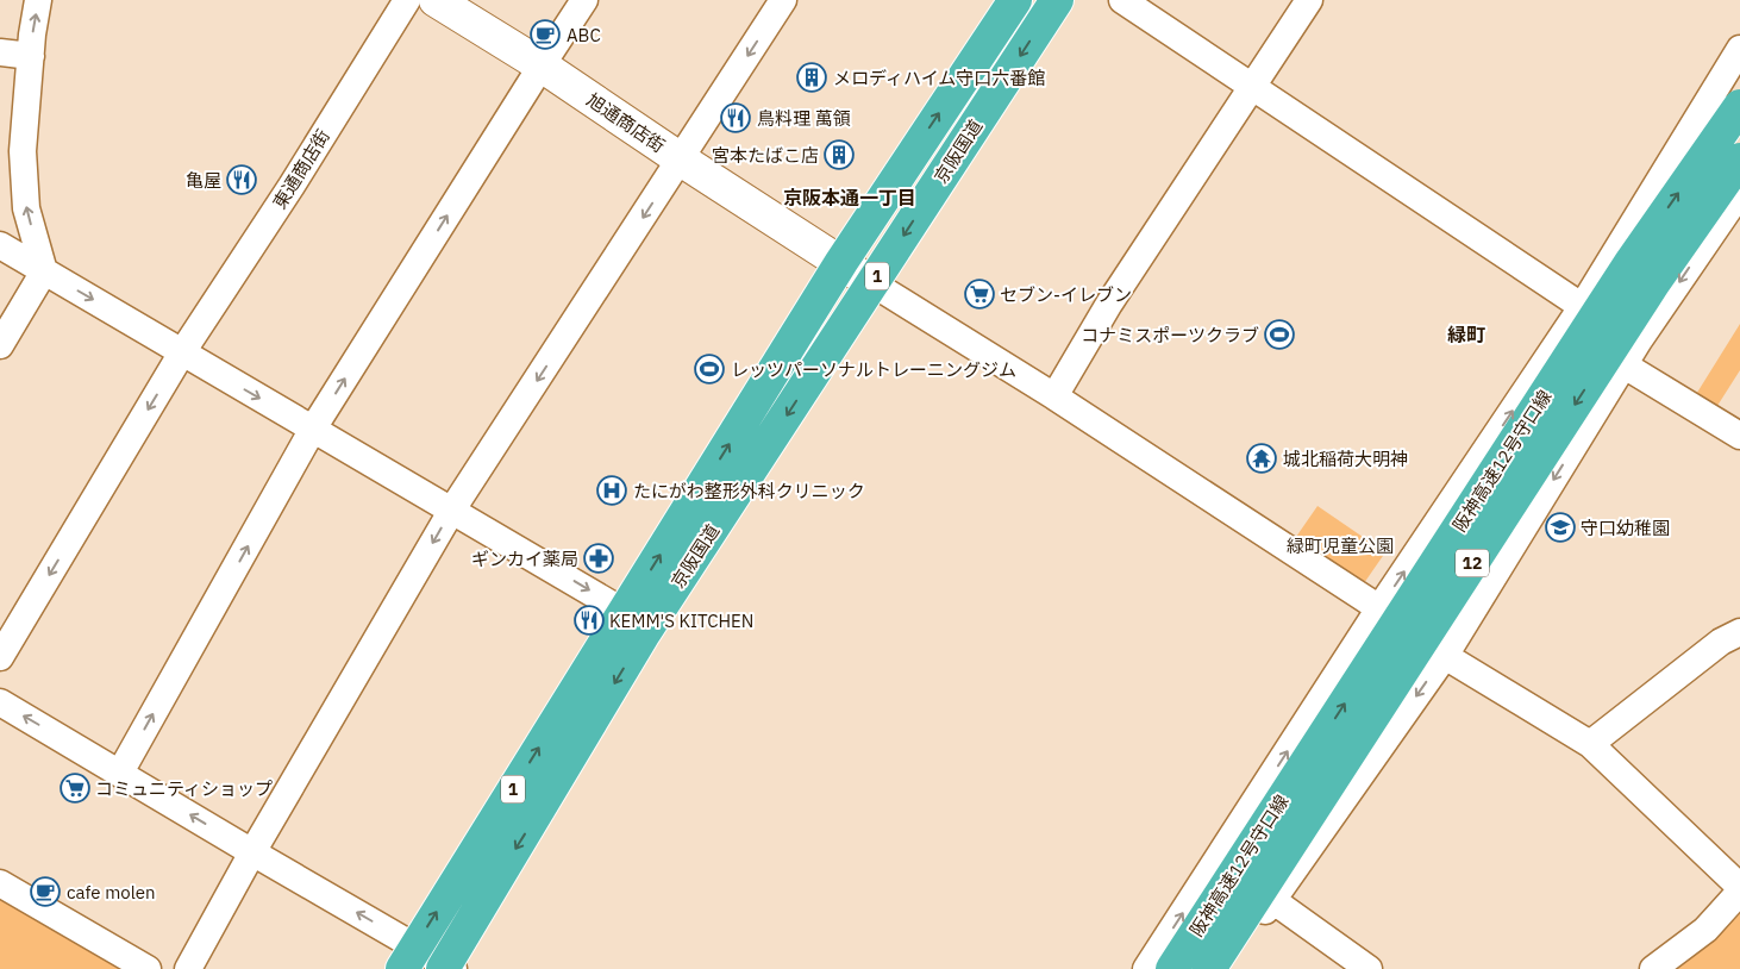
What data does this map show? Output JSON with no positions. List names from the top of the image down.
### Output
{
  "streets": {
    "highway": [
      "京阪国道",
      "1",
      "阪神高速12号守口線",
      "12"
    ],
    "main road": ["旭通商店街"],
    "street": ["東通商店街"]
  },
  "crossings": [
    ["旭通商店街", "京阪国道"]
  ],
  "districts": ["京阪本通一丁目", "緑町"],
  "parks": ["緑町児童公園"],
  "places": {
    "cafe": ["ABC", "cafe molen"],
    "building": ["メロディハイム守口六番館", "宮本たばこ店"],
    "restaurant": ["鳥料理 萬領", "亀屋", "KEMM'S KITCHEN"],
    "supermarket": ["セブン-イレブン", "コミュニティショップ"],
    "sports": ["コナミスポーツクラブ", "レッツパーソナルトレーニングジム"],
    "temple": ["城北稲荷大明神"],
    "hospital": ["たにがわ整形外科クリニック"],
    "school or university": ["守口幼稚園"],
    "pharmacy": ["ギンカイ薬局"]
  }
}
